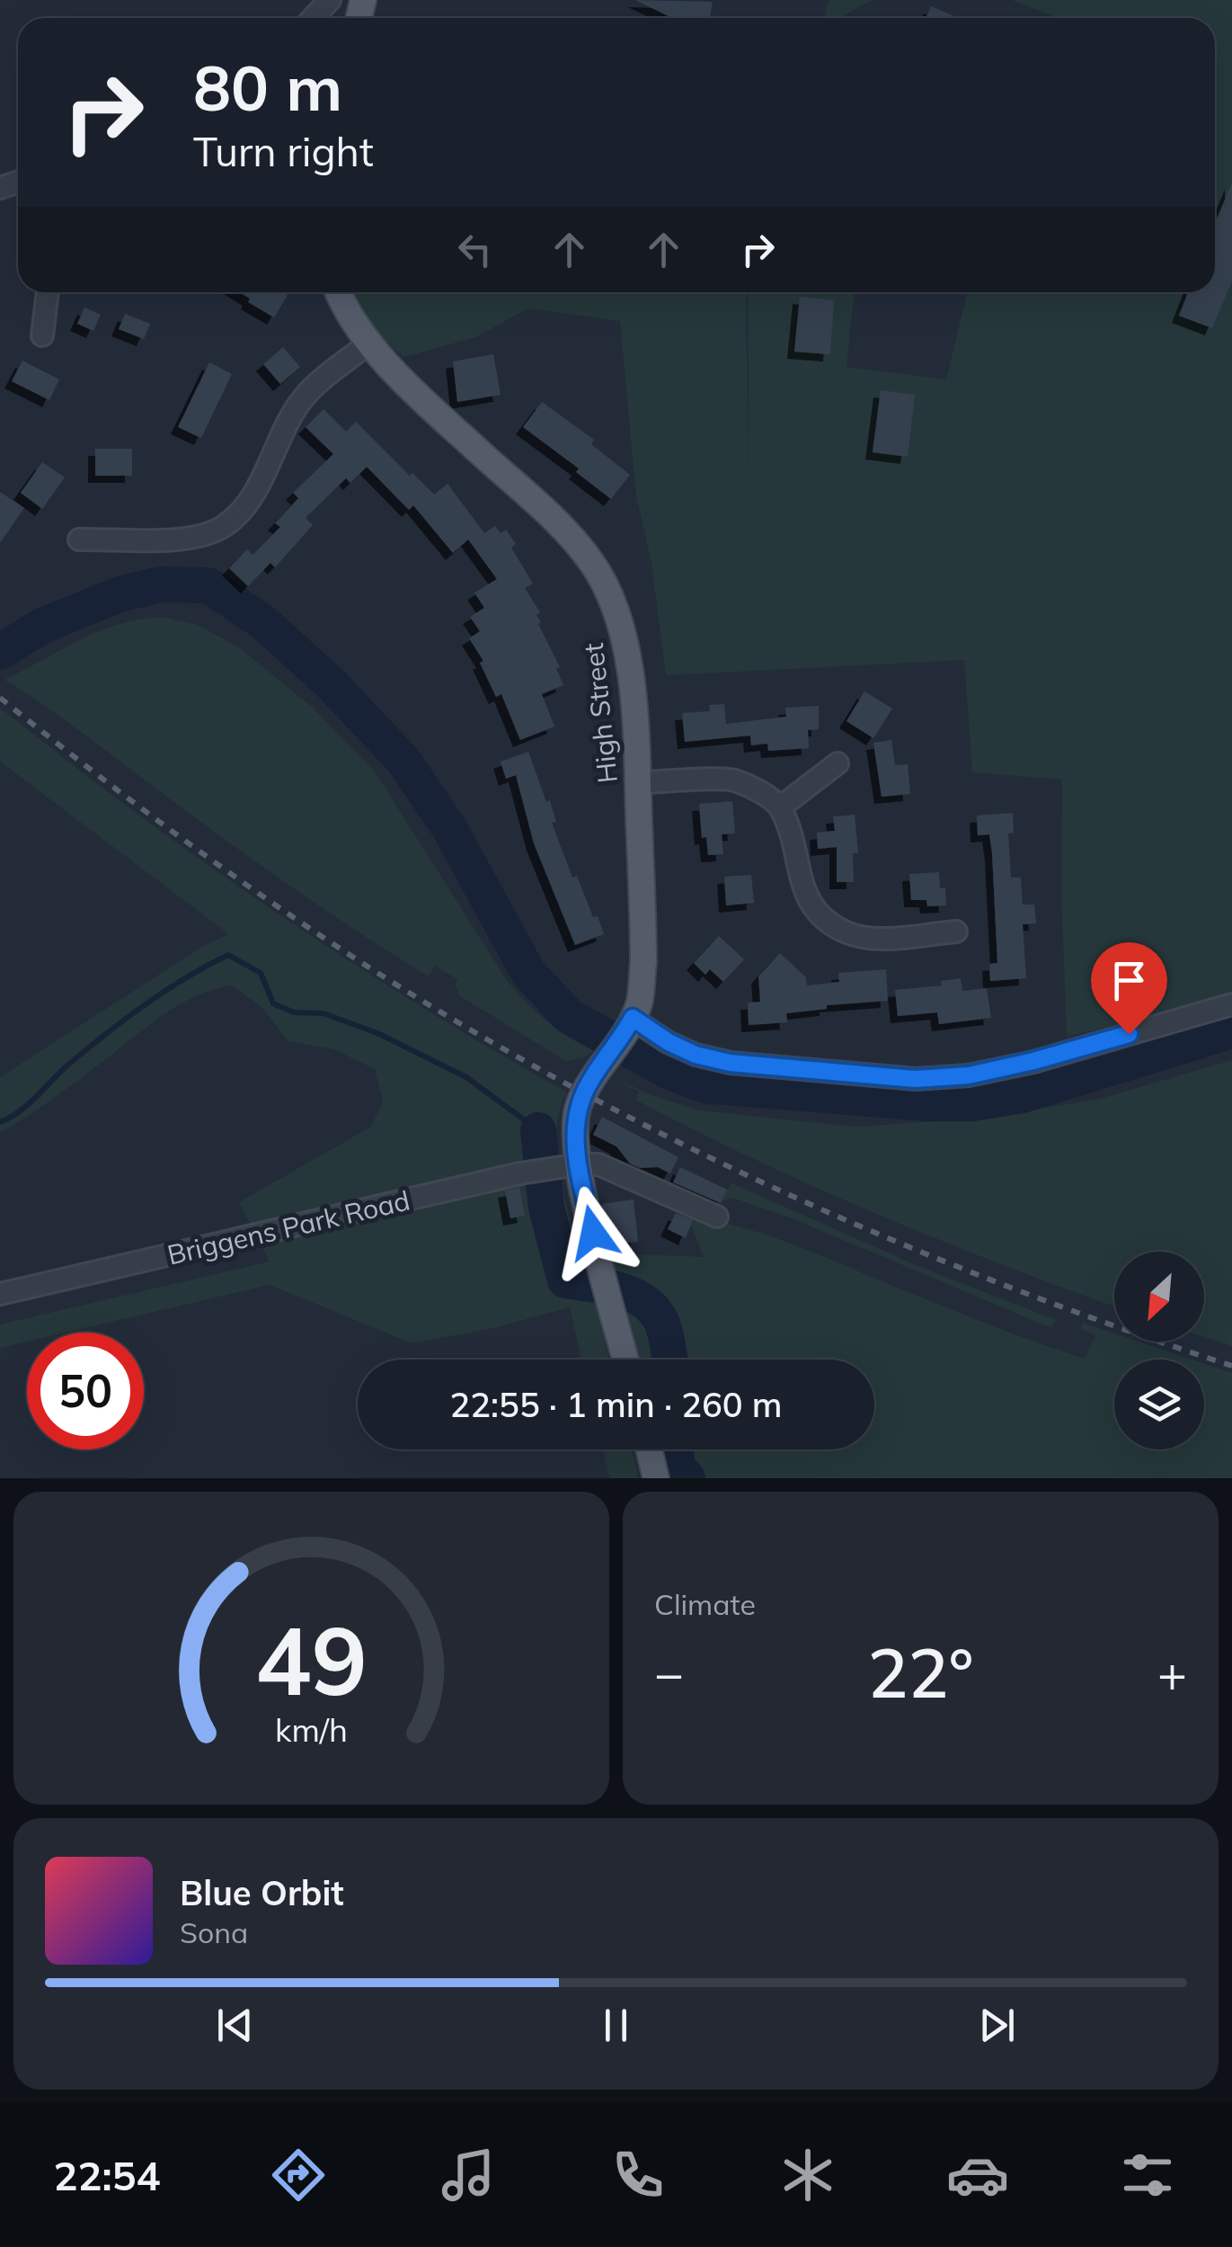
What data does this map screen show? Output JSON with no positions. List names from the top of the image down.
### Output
{
  "streets": {
    "main road": ["High Street"],
    "street": ["Briggens Park Road"]
  },
  "north": "bottom left",
  "page": {
    "turn": ["80 m", "Turn right"],
    "limit": "50",
    "trip": "22:55 · 1 min · 260 m",
    "tile": "Climate",
    "heat": ["−", "22°", "+"],
    "song": ["Blue Orbit", "Sona"],
    "tabs": "22:54",
    "gauge": ["49", "km/h"]
  }
}
